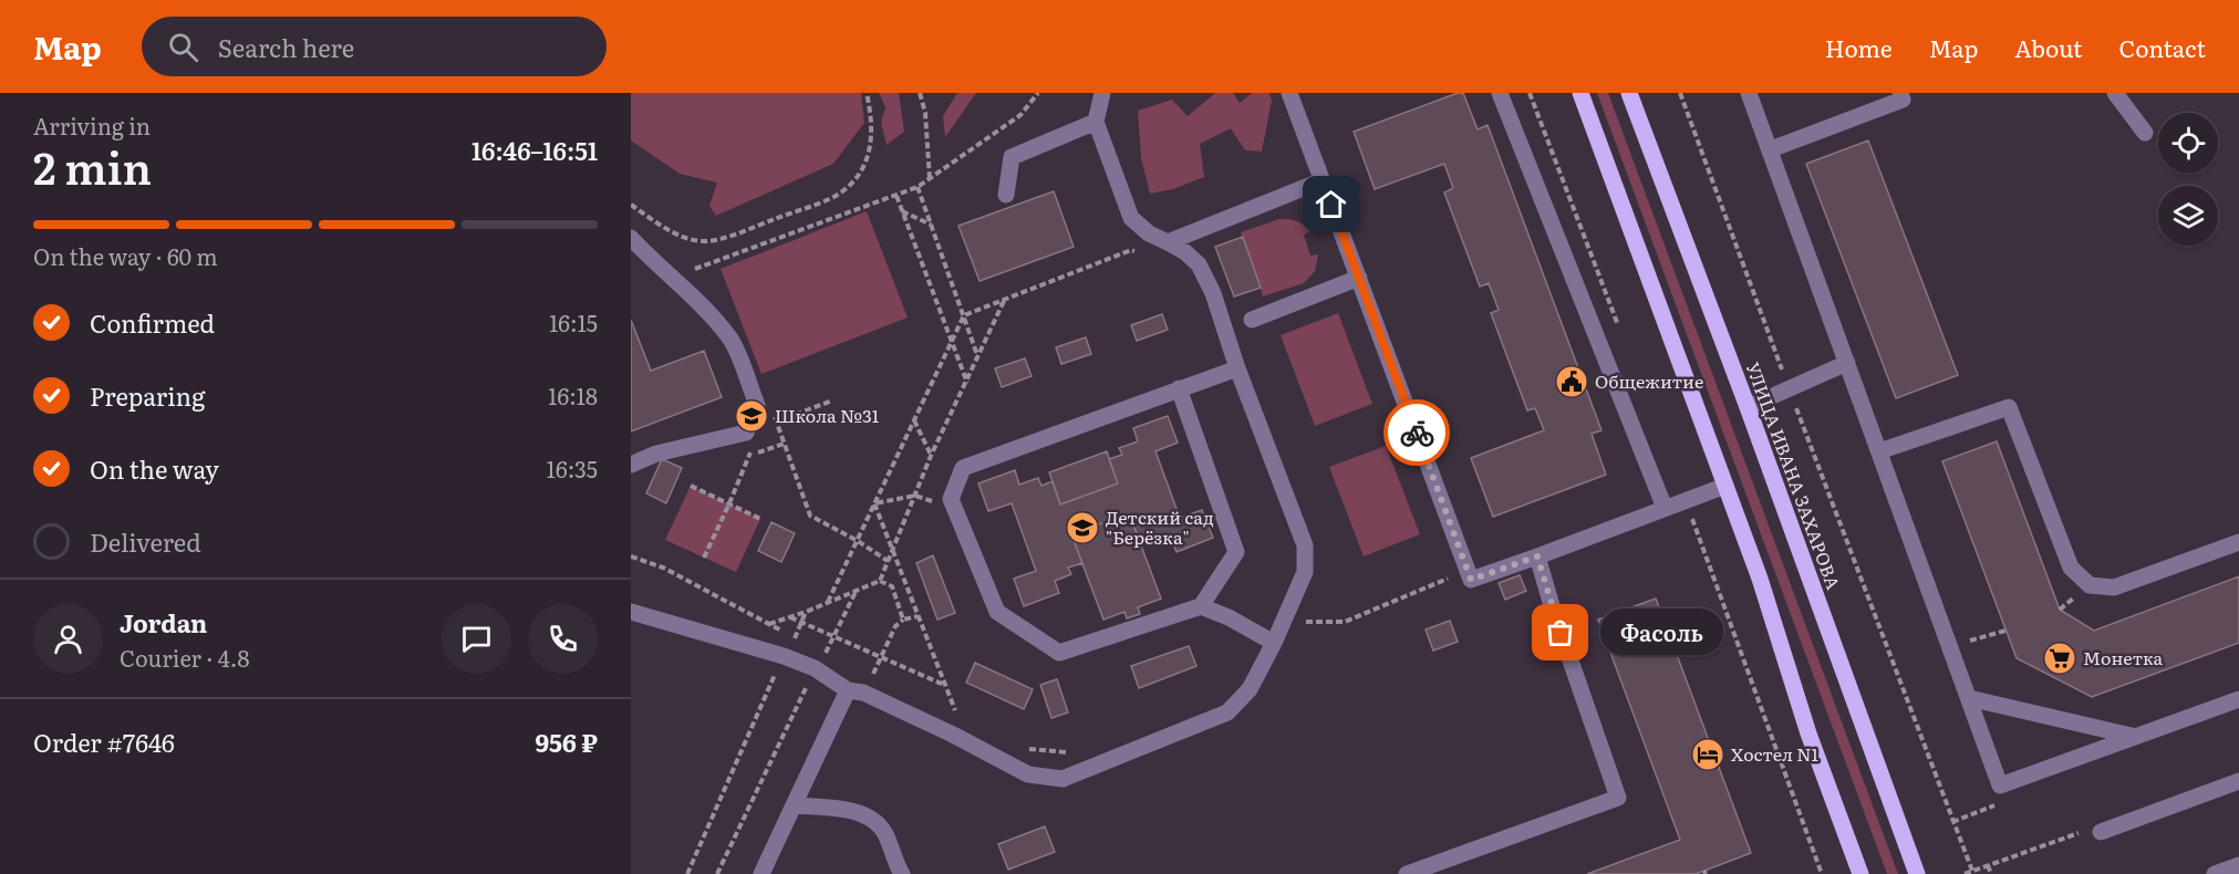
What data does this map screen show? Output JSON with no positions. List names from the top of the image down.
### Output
{
  "streets": {
    "main road": ["УЛИЦА ИВАНА ЗАХАРОВА"]
  },
  "places": {
    "public building": ["Общежитие"],
    "school or university": ["Школа №31", "Детский сад \"Берёзка\""],
    "other": ["Фасоль"],
    "supermarket": ["Монетка"],
    "hotel": ["Хостел N1"]
  },
  "page": {
    "header": "Map",
    "search": "Search here",
    "nav": [
      "Home",
      "Map",
      "About",
      "Contact"
    ],
    "heading": ["2 min", "Arriving in", "16:46–16:51"],
    "panel": [
      "Jordan",
      "Courier · 4.8",
      "Order #7646",
      "956 ₽"
    ],
    "bar": "On the way · 60 m",
    "list": [
      ["Confirmed", "16:15"],
      ["Preparing", "16:18"],
      ["On the way", "16:35"],
      "Delivered"
    ],
    "bubble": "Фасоль"
  }
}
